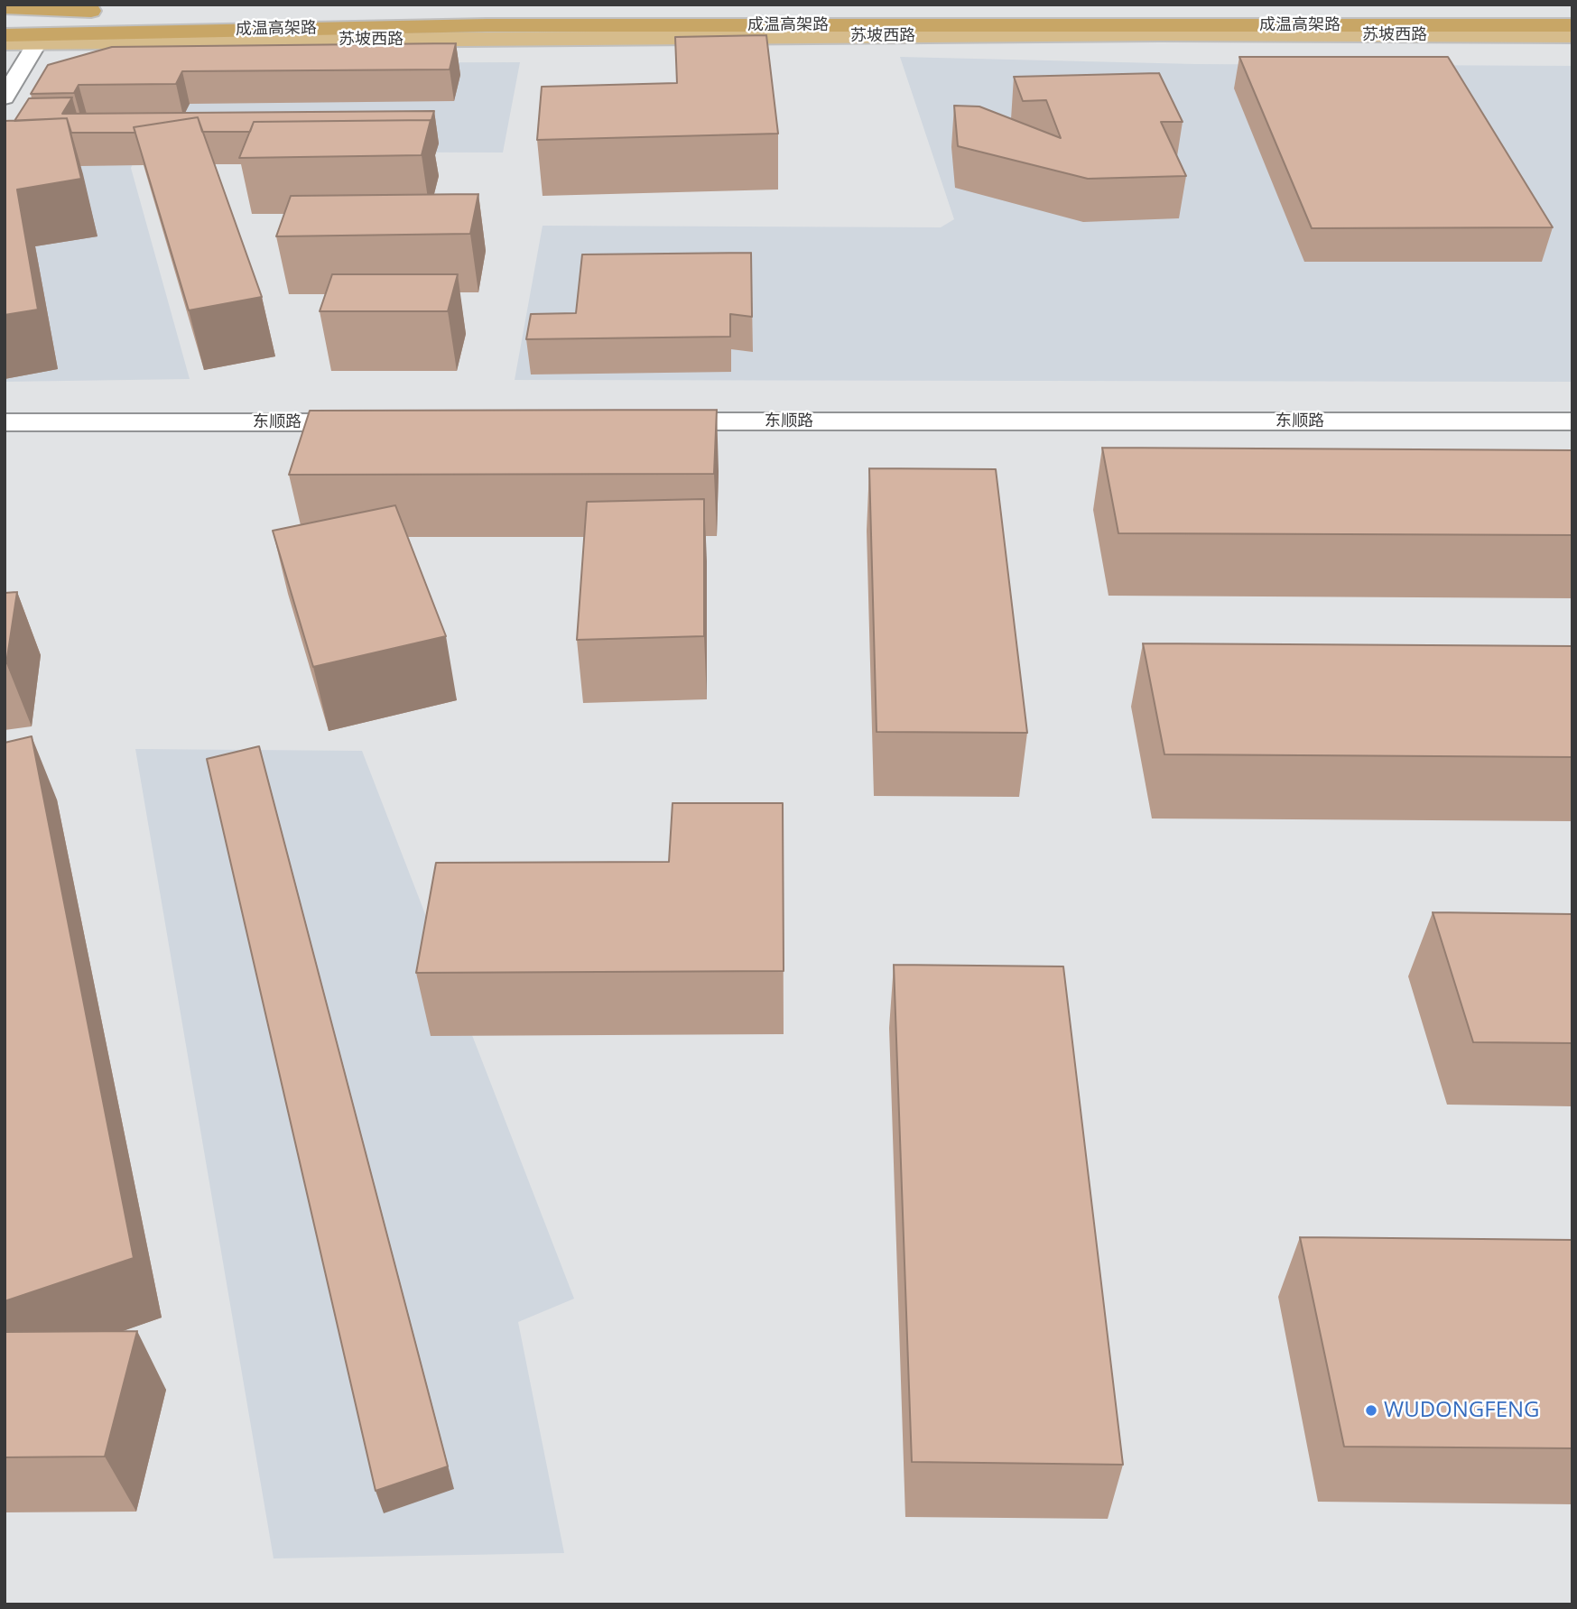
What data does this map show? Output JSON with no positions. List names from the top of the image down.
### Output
{
  "streets": {
    "highway": ["成温高架路"],
    "main road": ["苏坡西路"],
    "street": ["东顺路"]
  },
  "places": ["WUDONGFENG"]
}
